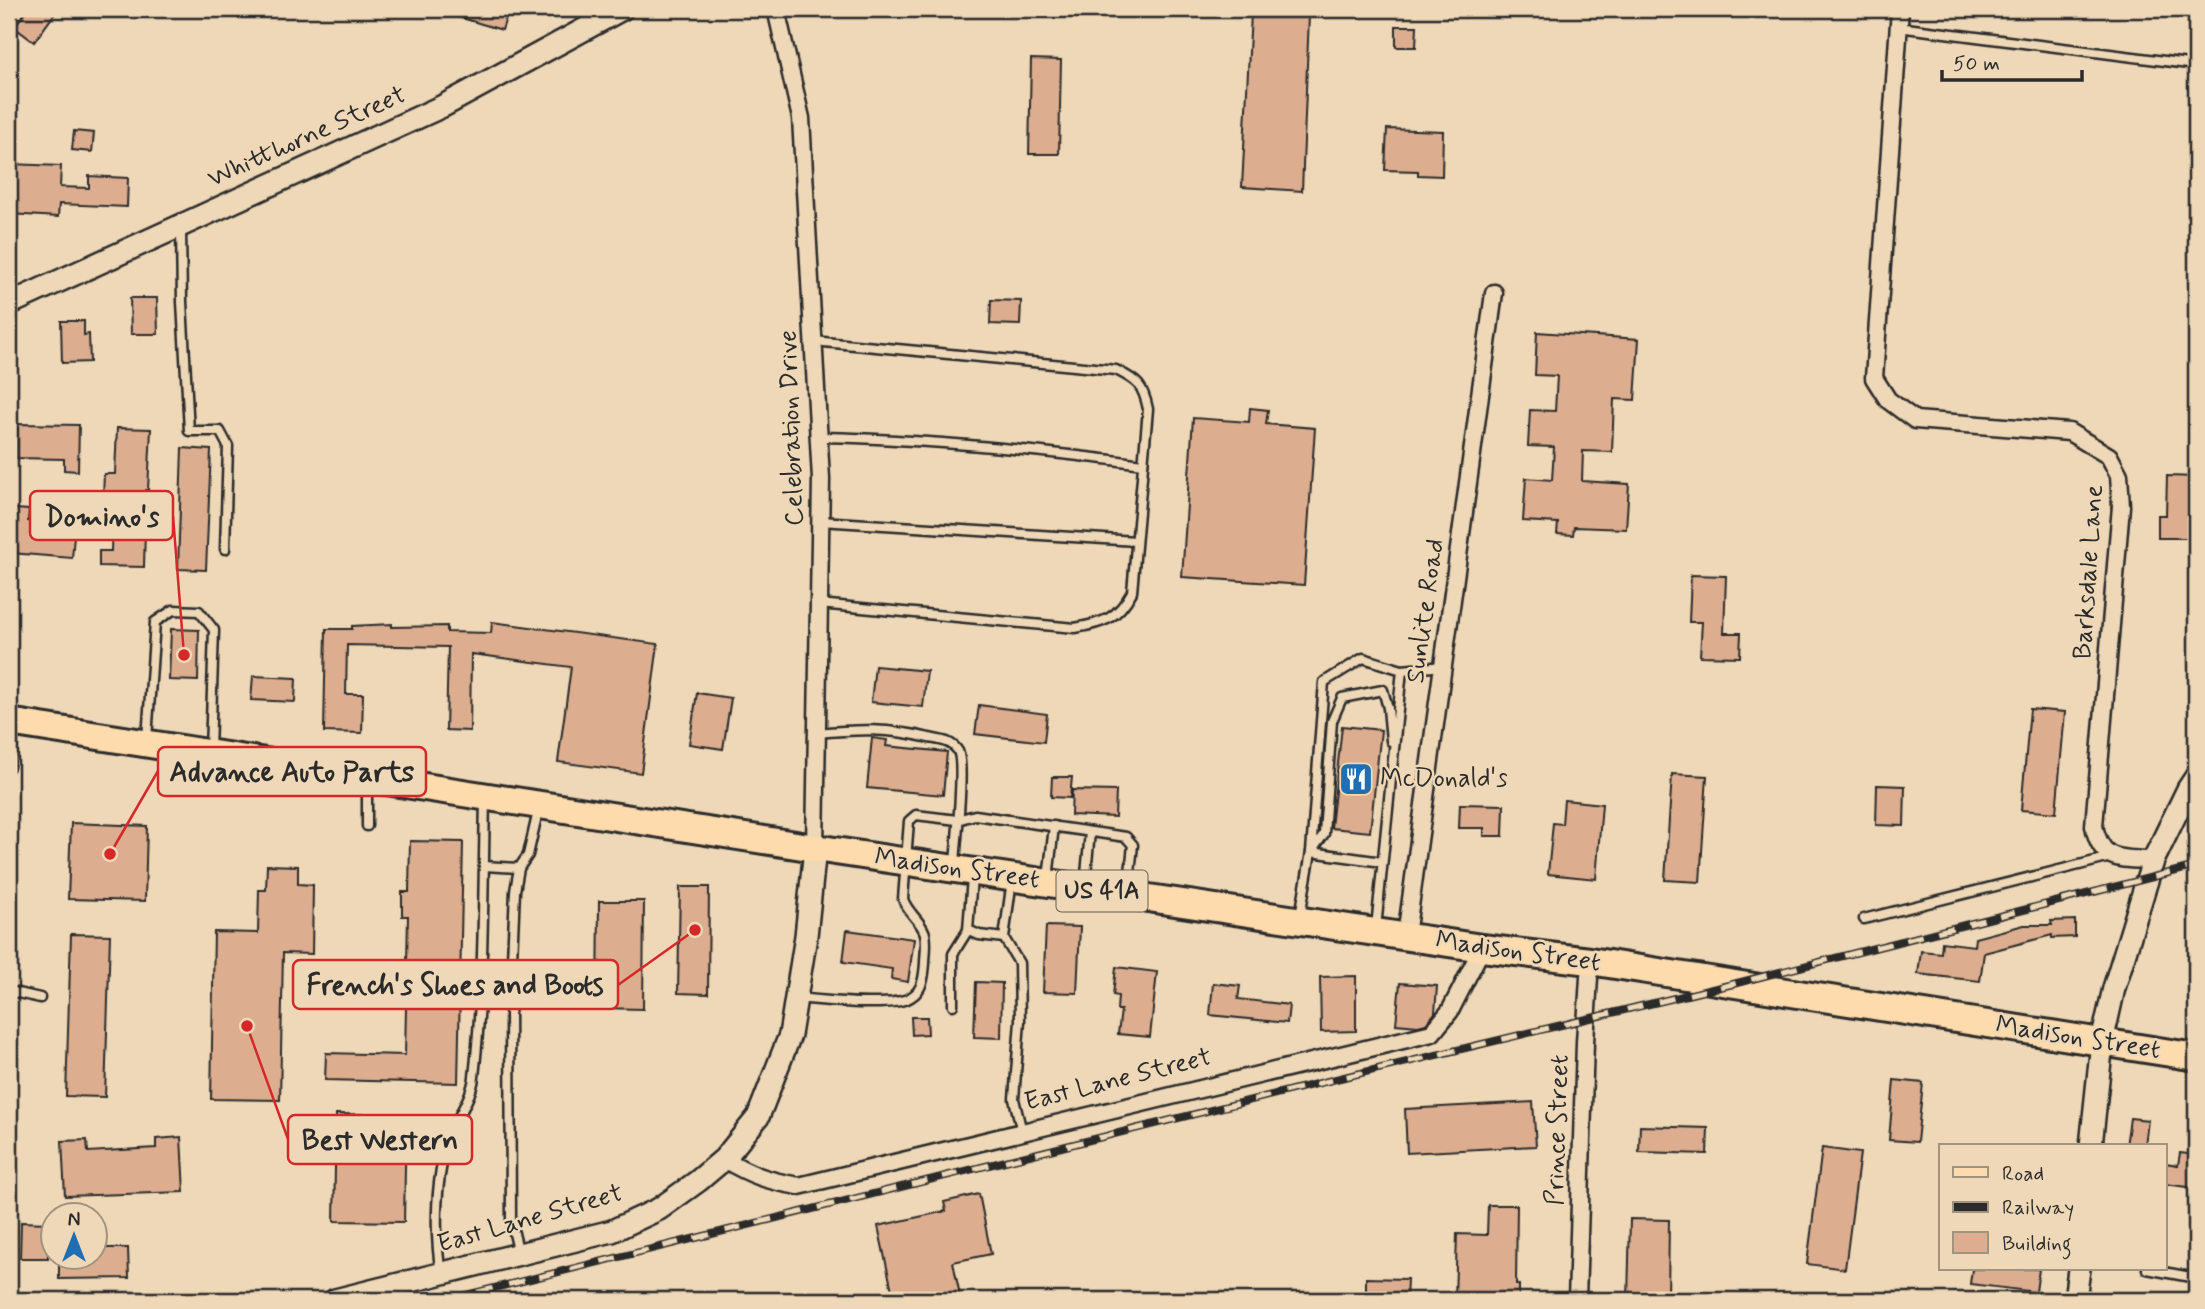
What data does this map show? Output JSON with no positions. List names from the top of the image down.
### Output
{
  "streets": {
    "main road": ["Madison Street", "US 41A"],
    "street": [
      "Whitthorne Street",
      "Celebration Drive",
      "Barksdale Lane",
      "Sunlite Road",
      "East Lane Street",
      "Prince Street"
    ]
  },
  "crossings": [
    ["Celebration Drive", "Madison Street"],
    ["Celebration Drive", "East Lane Street"],
    ["Sunlite Road", "Madison Street"],
    ["Madison Street", "East Lane Street"],
    ["Madison Street", "Prince Street"]
  ],
  "places": {
    "other": [
      "Domino's",
      "Advance Auto Parts",
      "French's Shoes and Boots",
      "Best Western"
    ],
    "restaurant": ["McDonald's"]
  },
  "legend": ["Road", "Railway", "Building"],
  "scale_bar": "50 m",
  "north": "top"
}
